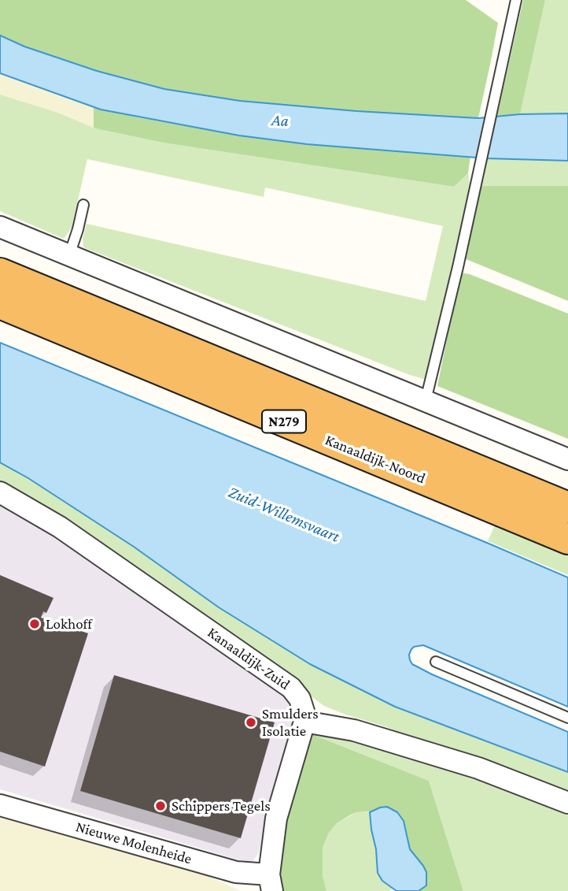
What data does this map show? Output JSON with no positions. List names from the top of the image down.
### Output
{
  "streets": {
    "highway": ["N279", "Kanaaldijk-Noord"],
    "street": ["Kanaaldijk-Zuid", "Nieuwe Molenheide"]
  },
  "water": ["Aa", "Zuid-Willemsvaart"],
  "places": ["Lokhoff", "Smulders Isolatie", "Schippers Tegels"]
}
